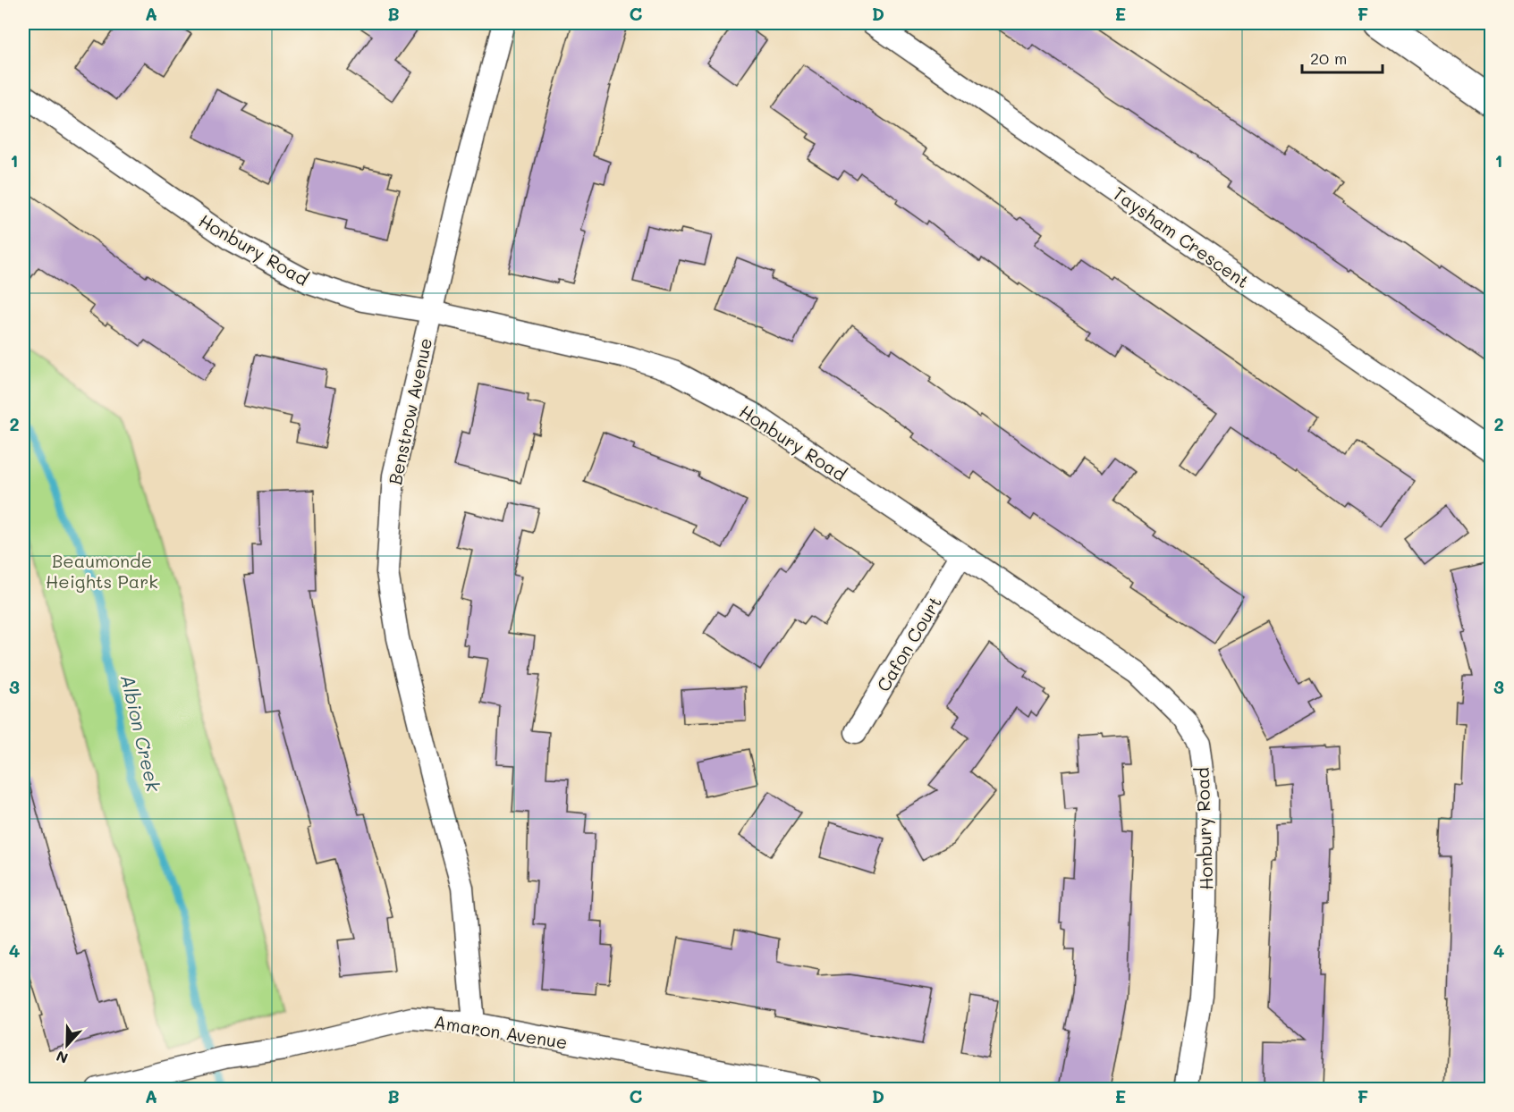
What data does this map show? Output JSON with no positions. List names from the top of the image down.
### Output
{
  "streets": {
    "street": [
      "Taysham Crescent",
      "Honbury Road",
      "Benstrow Avenue",
      "Cafon Court",
      "Amaron Avenue"
    ]
  },
  "crossings": [
    ["Honbury Road", "Benstrow Avenue"],
    ["Honbury Road", "Cafon Court"],
    ["Benstrow Avenue", "Amaron Avenue"]
  ],
  "water": ["Albion Creek"],
  "parks": ["Beaumonde Heights Park"],
  "scale_bar": "20 m",
  "north": "bottom",
  "grid": {
    "columns": [
      "A",
      "B",
      "C",
      "D",
      "E",
      "F"
    ],
    "rows": [
      "1",
      "2",
      "3",
      "4"
    ]
  }
}
